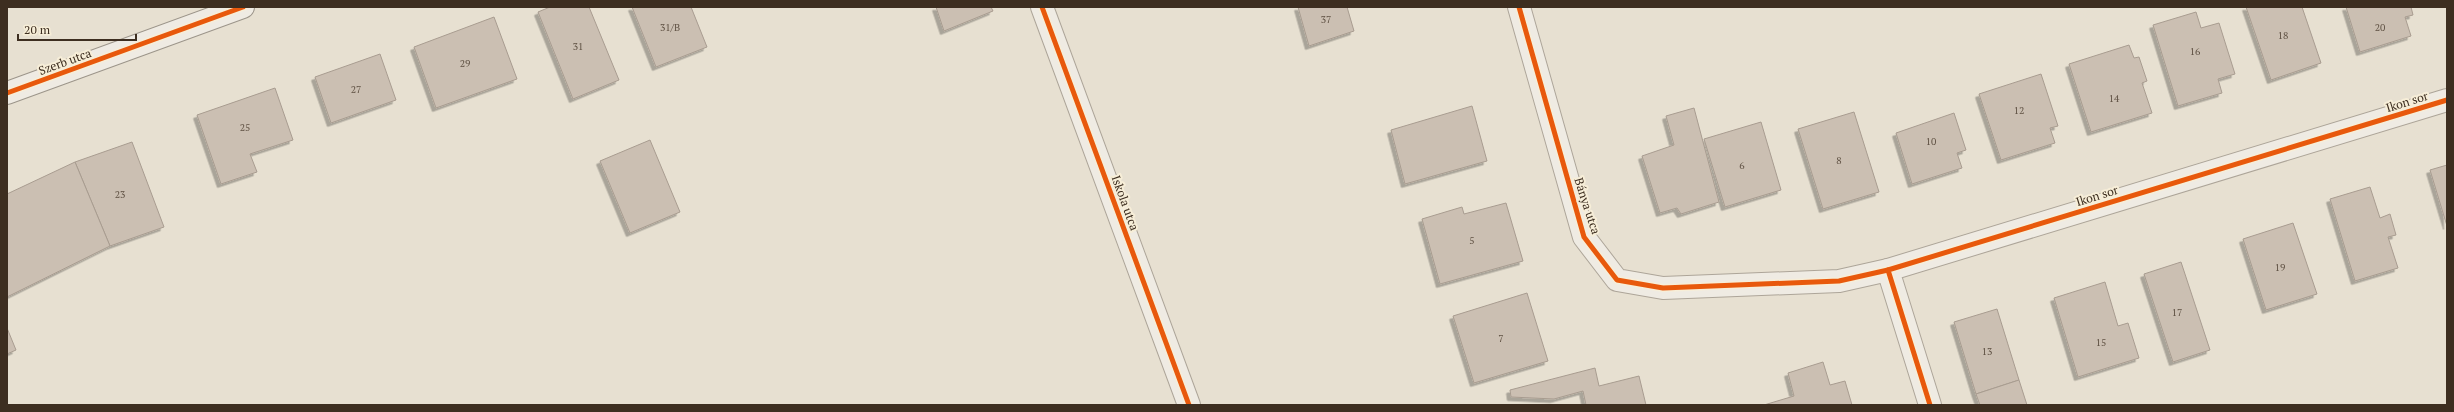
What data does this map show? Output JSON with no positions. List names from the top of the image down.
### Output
{
  "streets": {
    "street": [
      "Szerb utca",
      "Ikon sor",
      "Iskola utca",
      "Bánya utca"
    ]
  },
  "crossings": [
    ["Ikon sor", "Bánya utca"]
  ],
  "house_numbers": [
    "37",
    "31/B",
    "20",
    "18",
    "31",
    "16",
    "29",
    "27",
    "14",
    "12",
    "25",
    "10",
    "8",
    "6",
    "23",
    "5",
    "19",
    "17",
    "7",
    "15",
    "13"
  ],
  "scale_bar": "20 m"
}
